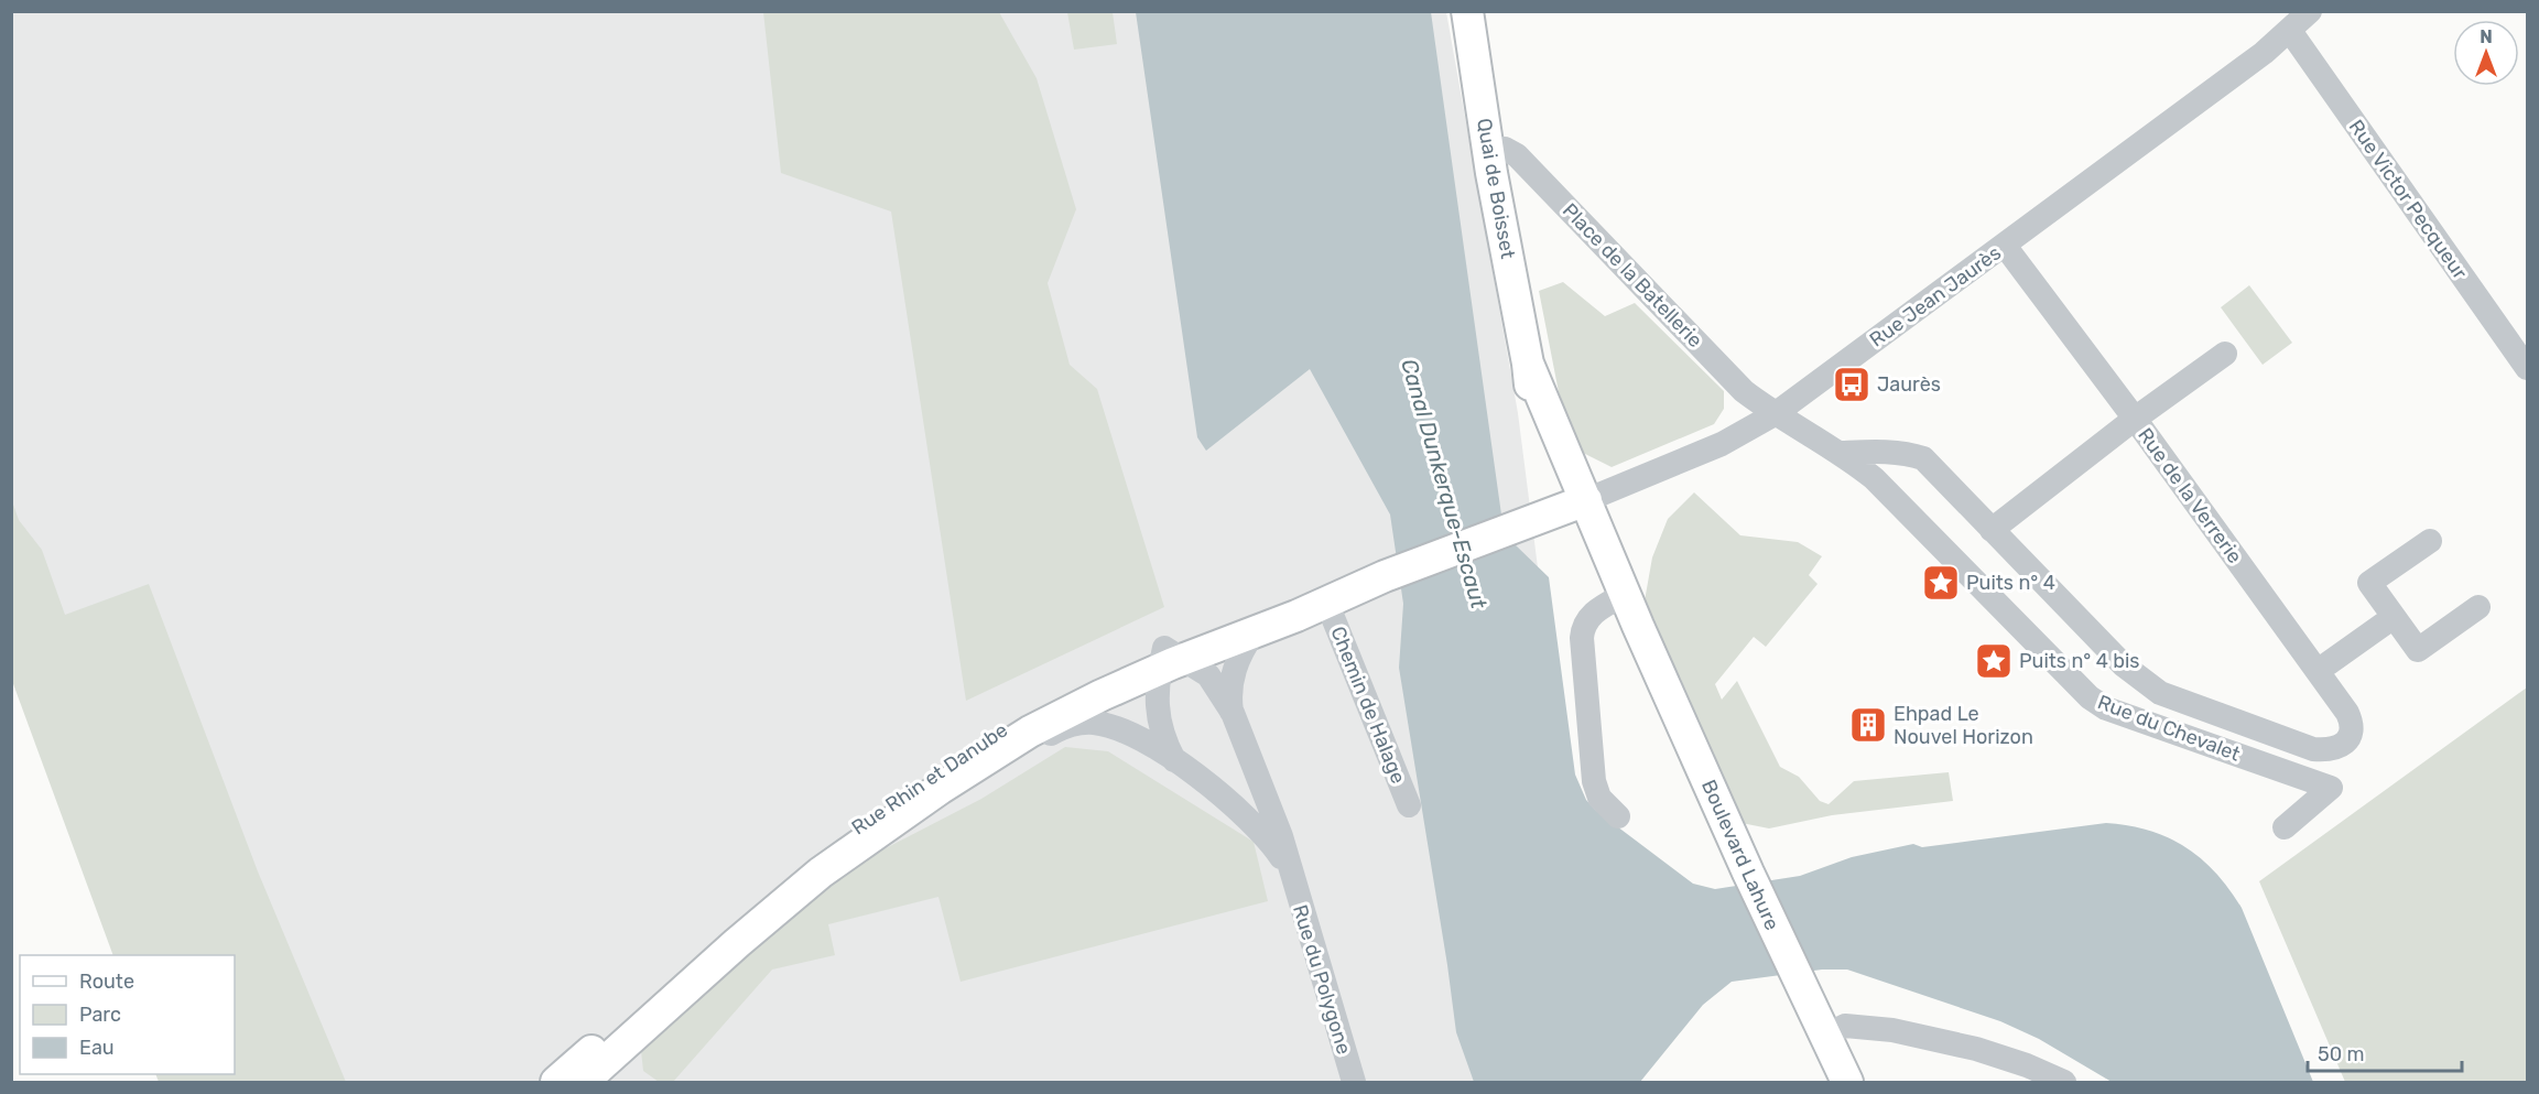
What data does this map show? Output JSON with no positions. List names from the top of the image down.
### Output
{
  "streets": {
    "main road": [
      "Quai de Boisset",
      "Rue Jean Jaurès",
      "Rue Rhin et Danube",
      "Boulevard Lahure"
    ],
    "street": [
      "Rue Victor Pecqueur",
      "Place de la Batellerie",
      "Rue de la Verrerie",
      "Chemin de Halage",
      "Rue du Chevalet",
      "Rue du Polygone"
    ]
  },
  "crossings": [
    ["Quai de Boisset", "Place de la Batellerie"],
    ["Quai de Boisset", "Rue Jean Jaurès"],
    ["Quai de Boisset", "Boulevard Lahure"],
    ["Rue Victor Pecqueur", "Rue Jean Jaurès"],
    ["Place de la Batellerie", "Rue Jean Jaurès"],
    ["Place de la Batellerie", "Rue du Chevalet"],
    ["Rue Jean Jaurès", "Rue de la Verrerie"],
    ["Rue Jean Jaurès", "Rue du Chevalet"],
    ["Rue Jean Jaurès", "Rue Rhin et Danube"],
    ["Rue Jean Jaurès", "Boulevard Lahure"],
    ["Chemin de Halage", "Rue Rhin et Danube"],
    ["Rue Rhin et Danube", "Rue du Polygone"]
  ],
  "water": ["Canal Dunkerque-Escaut"],
  "places": {
    "bus stop": ["Jaurès"],
    "place": ["Puits n° 4", "Puits n° 4 bis"],
    "building": ["Ehpad Le Nouvel Horizon"]
  },
  "legend": ["Route", "Parc", "Eau"],
  "scale_bar": "50 m",
  "north": "top"
}
